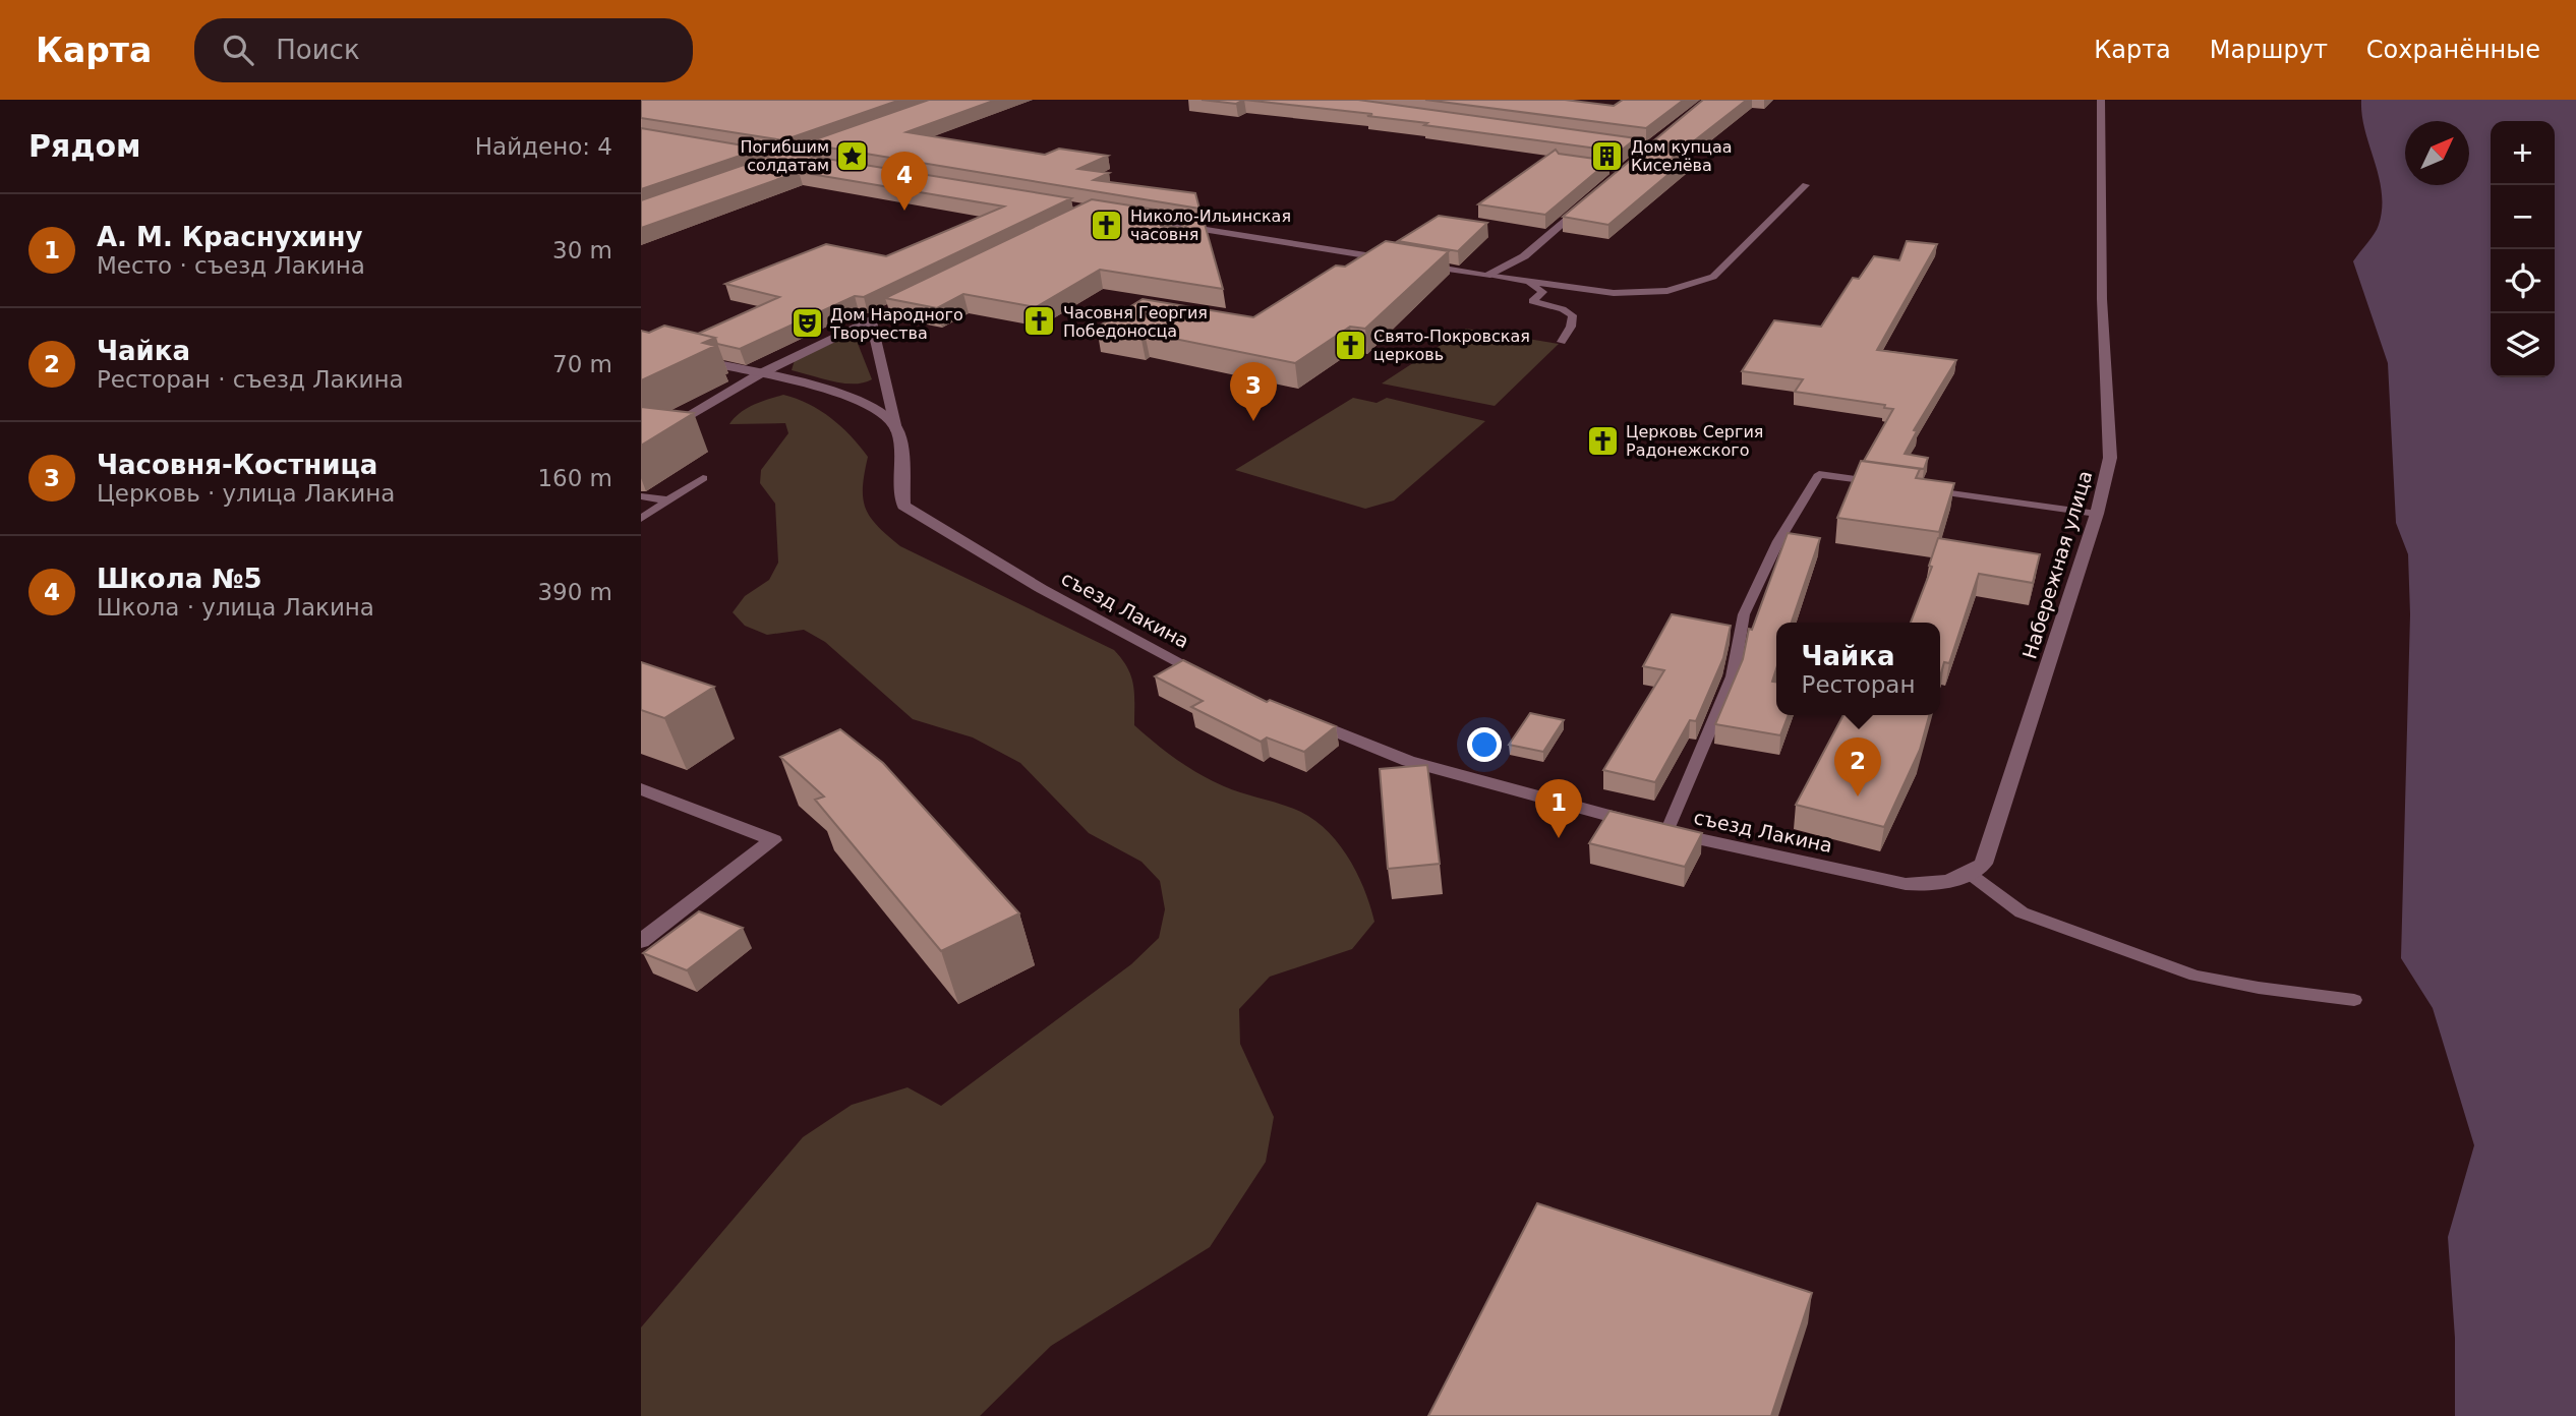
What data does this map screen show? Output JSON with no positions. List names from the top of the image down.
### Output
{
  "streets": {
    "street": ["Набережная улица", "съезд Лакина"]
  },
  "crossings": [
    ["Набережная улица", "съезд Лакина"]
  ],
  "places": {
    "place": ["Погибшим солдатам"],
    "building": ["Дом купцаа Киселёва"],
    "church": [
      "Николо-Ильинская часовня",
      "Часовня Георгия Победоносца",
      "Свято-Покровская церковь",
      "Церковь Сергия Радонежского"
    ],
    "theatre": ["Дом Народного Творчества"]
  },
  "north": "top right",
  "page": {
    "header": "Карта",
    "search": "Поиск",
    "nav": ["Карта", "Маршрут", "Сохранённые"],
    "heading": ["Рядом", "Найдено: 4"],
    "map_buttons": ["+", "−"],
    "pins": [
      "4",
      "3",
      "2",
      "1"
    ],
    "list": [
      {
        "mark": "1",
        "name": "А. М. Краснухину",
        "note": "Место · съезд Лакина",
        "value": "30 m"
      },
      {
        "mark": "2",
        "name": "Чайка",
        "note": "Ресторан · съезд Лакина",
        "value": "70 m"
      },
      {
        "mark": "3",
        "name": "Часовня-Костница",
        "note": "Церковь · улица Лакина",
        "value": "160 m"
      },
      {
        "mark": "4",
        "name": "Школа №5",
        "note": "Школа · улица Лакина",
        "value": "390 m"
      }
    ],
    "popup": ["Чайка", "Ресторан"]
  }
}
